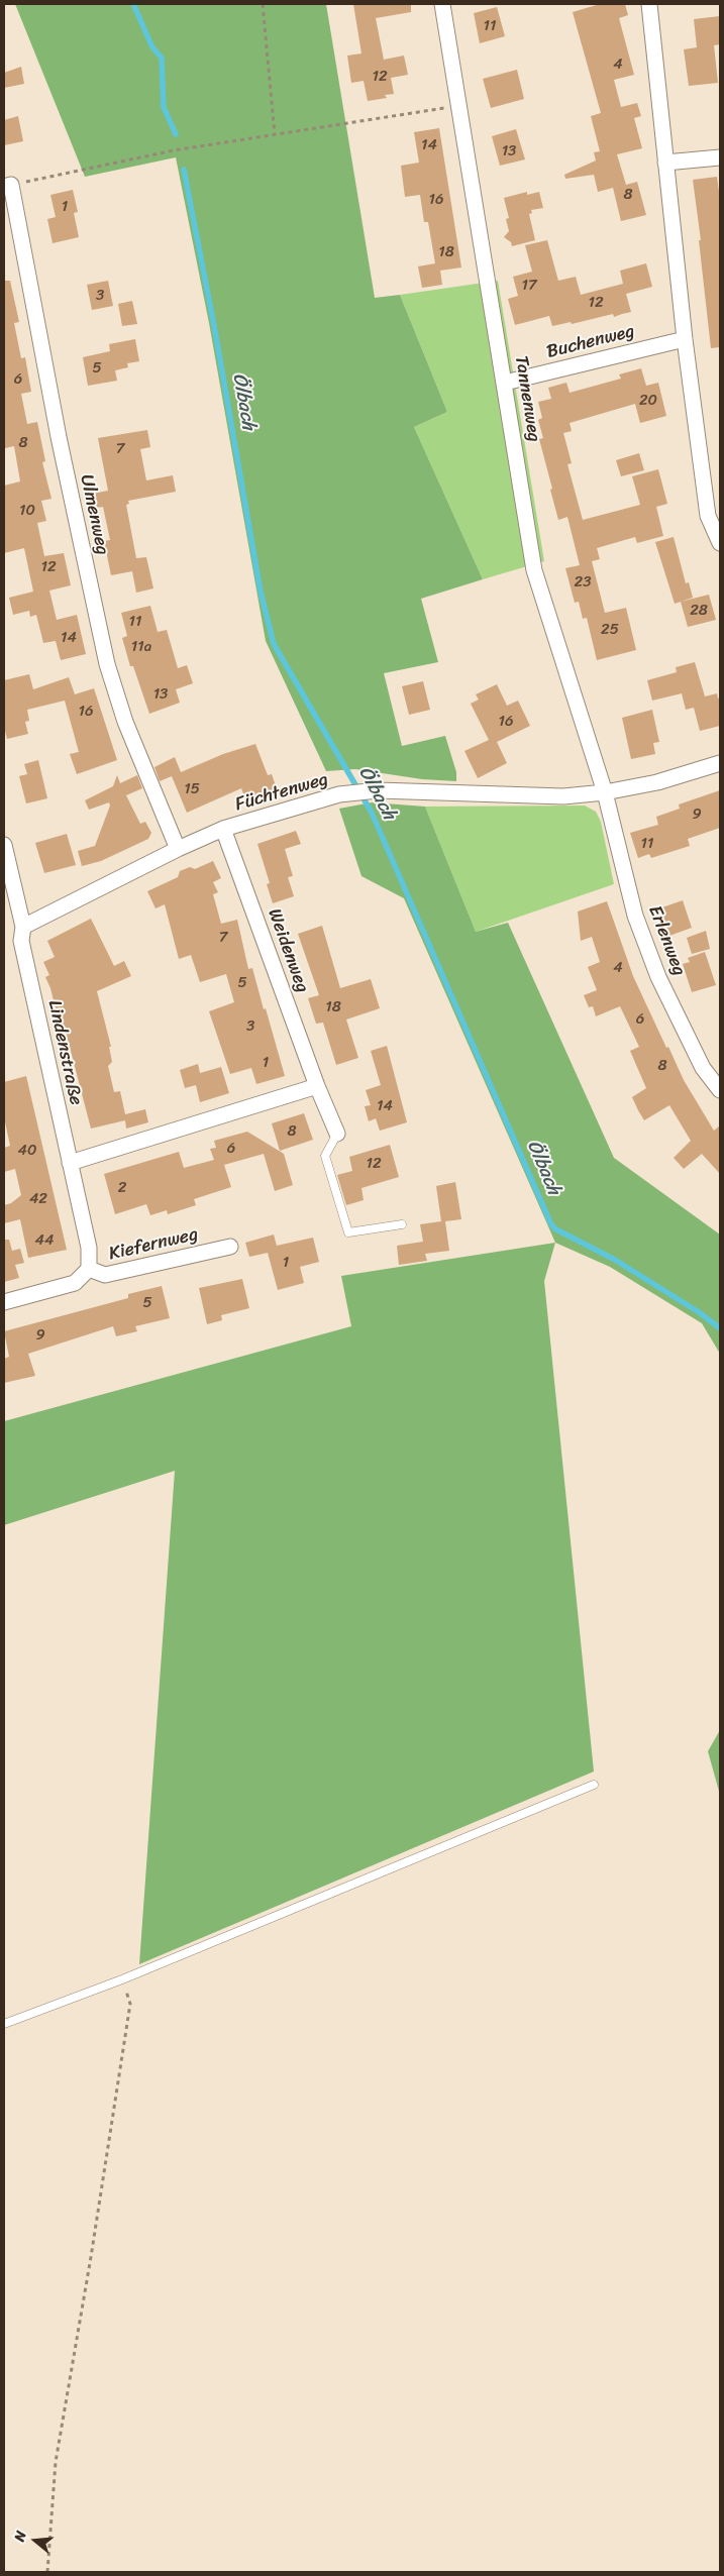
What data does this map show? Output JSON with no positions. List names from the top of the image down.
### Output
{
  "streets": {
    "street": [
      "Buchenweg",
      "Tannenweg",
      "Ulmenweg",
      "Füchtenweg",
      "Erlenweg",
      "Weidenweg",
      "Lindenstraße",
      "Kiefernweg"
    ]
  },
  "crossings": [
    ["Buchenweg", "Tannenweg"],
    ["Tannenweg", "Füchtenweg"],
    ["Tannenweg", "Erlenweg"],
    ["Ulmenweg", "Füchtenweg"],
    ["Füchtenweg", "Erlenweg"],
    ["Füchtenweg", "Weidenweg"],
    ["Füchtenweg", "Lindenstraße"],
    ["Lindenstraße", "Kiefernweg"]
  ],
  "water": ["Ölbach"],
  "house_numbers": [
    "11",
    "4",
    "12",
    "14",
    "13",
    "8",
    "16",
    "1",
    "18",
    "17",
    "3",
    "12",
    "5",
    "6",
    "20",
    "8",
    "7",
    "10",
    "12",
    "23",
    "28",
    "11",
    "25",
    "14",
    "11a",
    "13",
    "16",
    "16",
    "15",
    "9",
    "11",
    "7",
    "4",
    "5",
    "18",
    "6",
    "3",
    "1",
    "8",
    "14",
    "8",
    "6",
    "40",
    "12",
    "2",
    "42",
    "44",
    "1",
    "5",
    "9"
  ],
  "north": "left"
}
